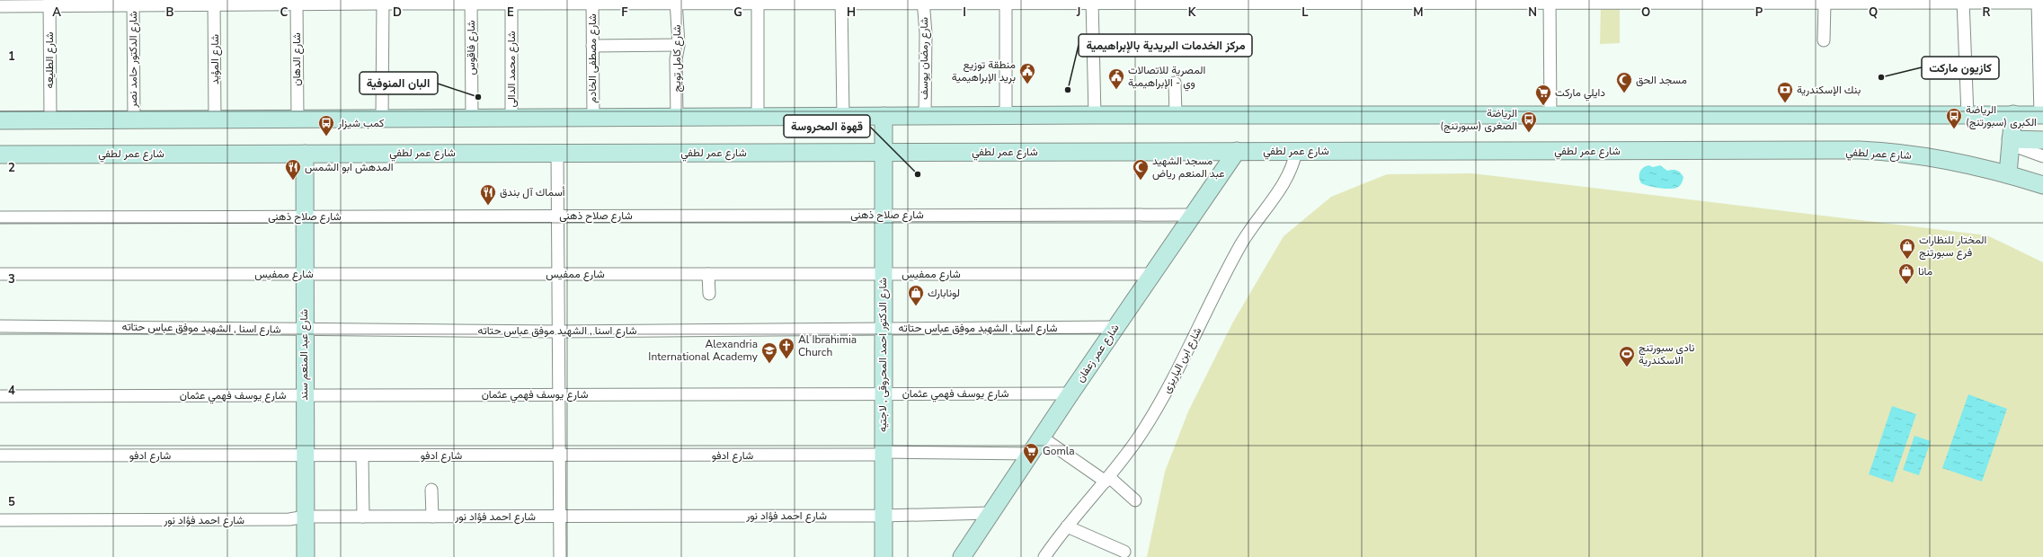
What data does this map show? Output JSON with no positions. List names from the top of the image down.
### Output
{
  "streets": {
    "street": [
      "شارع فاقوس",
      "شارع مصطفى الخادم",
      "شارع كامل تويج",
      "شارع رمضان يوسف",
      "شارع الدكتور حامد نصر",
      "شارع المؤيد",
      "شارع الدهان",
      "شارع الطليعه",
      "شارع محمد الدالى",
      "شارع عمر لطفي",
      "شارع صلاح ذهنى",
      "شارع ممفيس",
      "شارع اسنا , الشهيد موفق عباس حتاته",
      "شارع عمر زعفان",
      "شارع عبد المنعم سند",
      "شارع الدكتور احمد المحروقى , لاجتيه",
      "شارع ابن الباريزى",
      "شارع يوسف فهمي عثمان",
      "شارع ادفو",
      "شارع احمد فؤاد نور"
    ]
  },
  "crossings": [
    ["شارع عمر لطفي", "شارع عمر زعفان"],
    ["شارع عمر لطفي", "شارع عبد المنعم سند"],
    ["شارع عمر لطفي", "شارع الدكتور احمد المحروقى , لاجتيه"],
    ["شارع عمر لطفي", "شارع ابن الباريزى"],
    ["شارع صلاح ذهنى", "شارع عمر زعفان"],
    ["شارع صلاح ذهنى", "شارع عبد المنعم سند"],
    ["شارع صلاح ذهنى", "شارع الدكتور احمد المحروقى , لاجتيه"],
    ["شارع ممفيس", "شارع عمر زعفان"],
    ["شارع ممفيس", "شارع عبد المنعم سند"],
    ["شارع ممفيس", "شارع الدكتور احمد المحروقى , لاجتيه"],
    ["شارع اسنا , الشهيد موفق عباس حتاته", "شارع عمر زعفان"],
    ["شارع اسنا , الشهيد موفق عباس حتاته", "شارع عبد المنعم سند"],
    ["شارع اسنا , الشهيد موفق عباس حتاته", "شارع الدكتور احمد المحروقى , لاجتيه"],
    ["شارع عمر زعفان", "شارع يوسف فهمي عثمان"],
    ["شارع عمر زعفان", "شارع ادفو"],
    ["شارع عمر زعفان", "شارع احمد فؤاد نور"],
    ["شارع عبد المنعم سند", "شارع يوسف فهمي عثمان"],
    ["شارع عبد المنعم سند", "شارع ادفو"],
    ["شارع عبد المنعم سند", "شارع احمد فؤاد نور"],
    ["شارع الدكتور احمد المحروقى , لاجتيه", "شارع يوسف فهمي عثمان"],
    ["شارع الدكتور احمد المحروقى , لاجتيه", "شارع ادفو"],
    ["شارع الدكتور احمد المحروقى , لاجتيه", "شارع احمد فؤاد نور"]
  ],
  "places": {
    "other": [
      "كازيون ماركت",
      "مركز الخدمات البريدية بالإبراهيمية",
      "البان المنوفية",
      "قهوة المحروسة"
    ],
    "public building": ["منطقة توزيع بريد الإبراهيمية", "المصرية للاتصالات وي - الإبراهيمية"],
    "mosque": ["مسجد الحق", "مسجد الشهيد عبد المنعم رياض"],
    "bank": ["بنك الإسكندرية"],
    "supermarket": ["دايلي ماركت", "Gomla"],
    "bus stop": ["الرياضة (سبورتنج) الكبرى", "الرياضة (سبورتنج) الصغرى", "كمب شيزار"],
    "restaurant": ["المدهش ابو الشمس", "أسماك آل بندق"],
    "shop": ["المختار للنظارات فرع سبورتنج", "مانا", "لونابارك"],
    "church": ["Al Ibrahimia Church"],
    "school or university": ["Alexandria International Academy"],
    "sports": ["نادي سبورتنج الاسكندرية"]
  },
  "grid": {
    "columns": [
      "A",
      "B",
      "C",
      "D",
      "E",
      "F",
      "G",
      "H",
      "I",
      "J",
      "K",
      "L",
      "M",
      "N",
      "O",
      "P",
      "Q",
      "R"
    ],
    "rows": [
      "1",
      "2",
      "3",
      "4",
      "5"
    ]
  }
}
